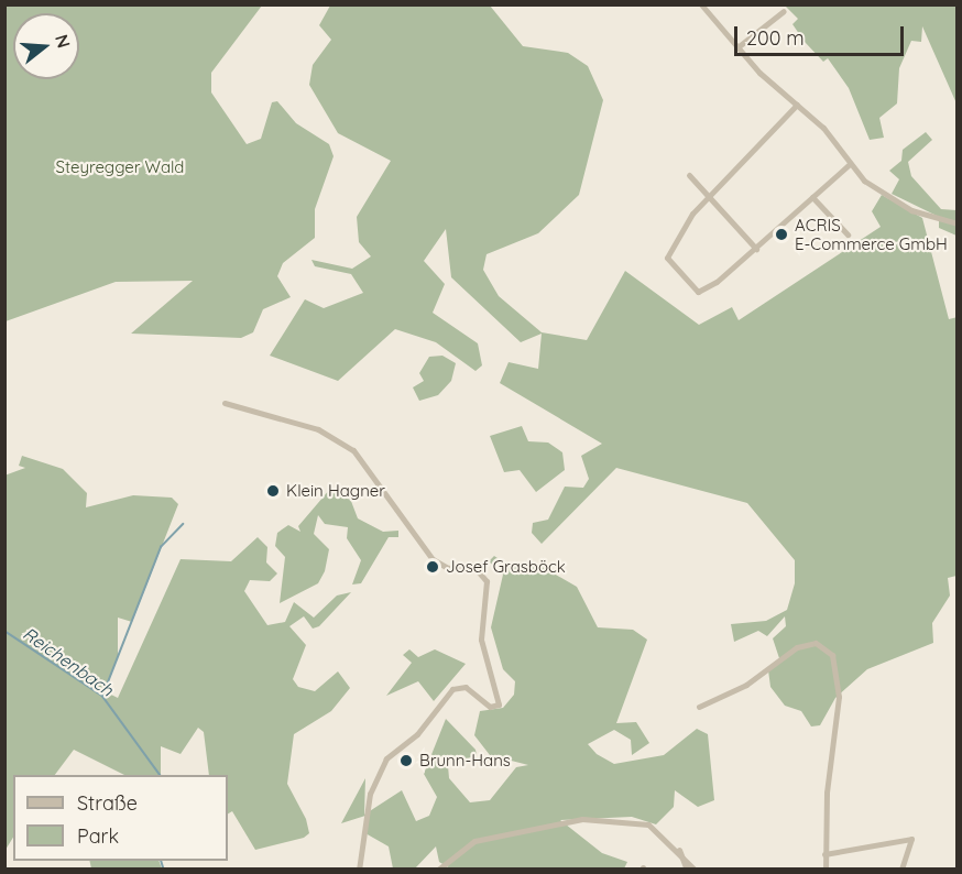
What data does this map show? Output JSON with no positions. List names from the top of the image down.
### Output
{
  "water": ["Reichenbach"],
  "parks": ["Steyregger Wald"],
  "places": [
    "ACRIS E-Commerce GmbH",
    "Klein Hagner",
    "Josef Grasböck",
    "Brunn-Hans"
  ],
  "legend": ["Straße", "Park"],
  "scale_bar": "200 m",
  "north": "right"
}
